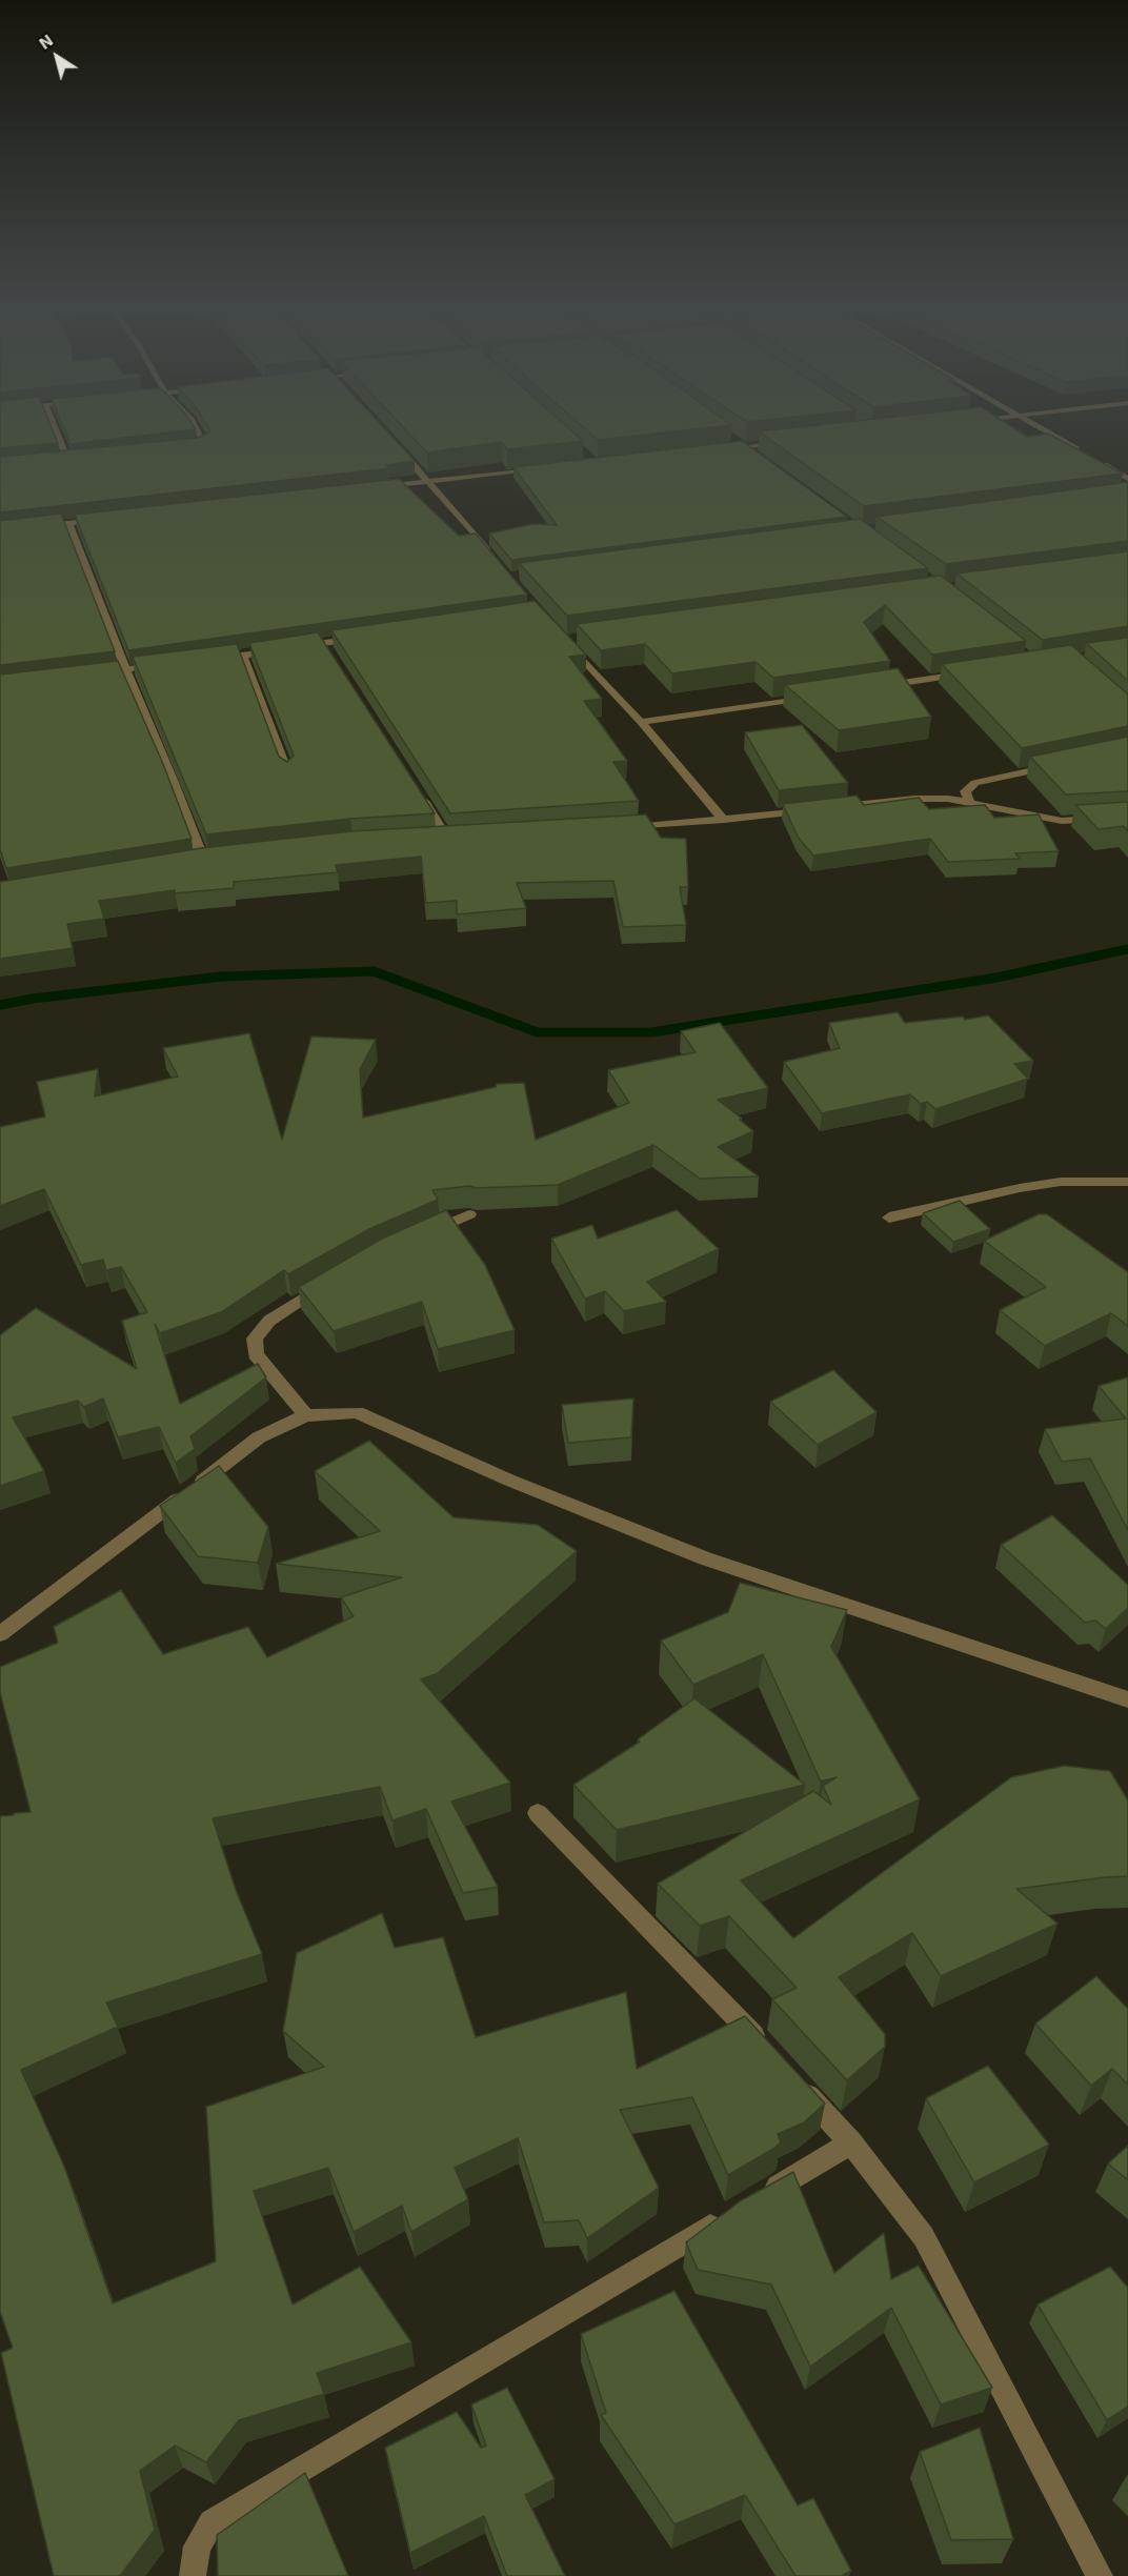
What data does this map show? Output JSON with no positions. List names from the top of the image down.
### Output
{
  "north": "top left"
}
